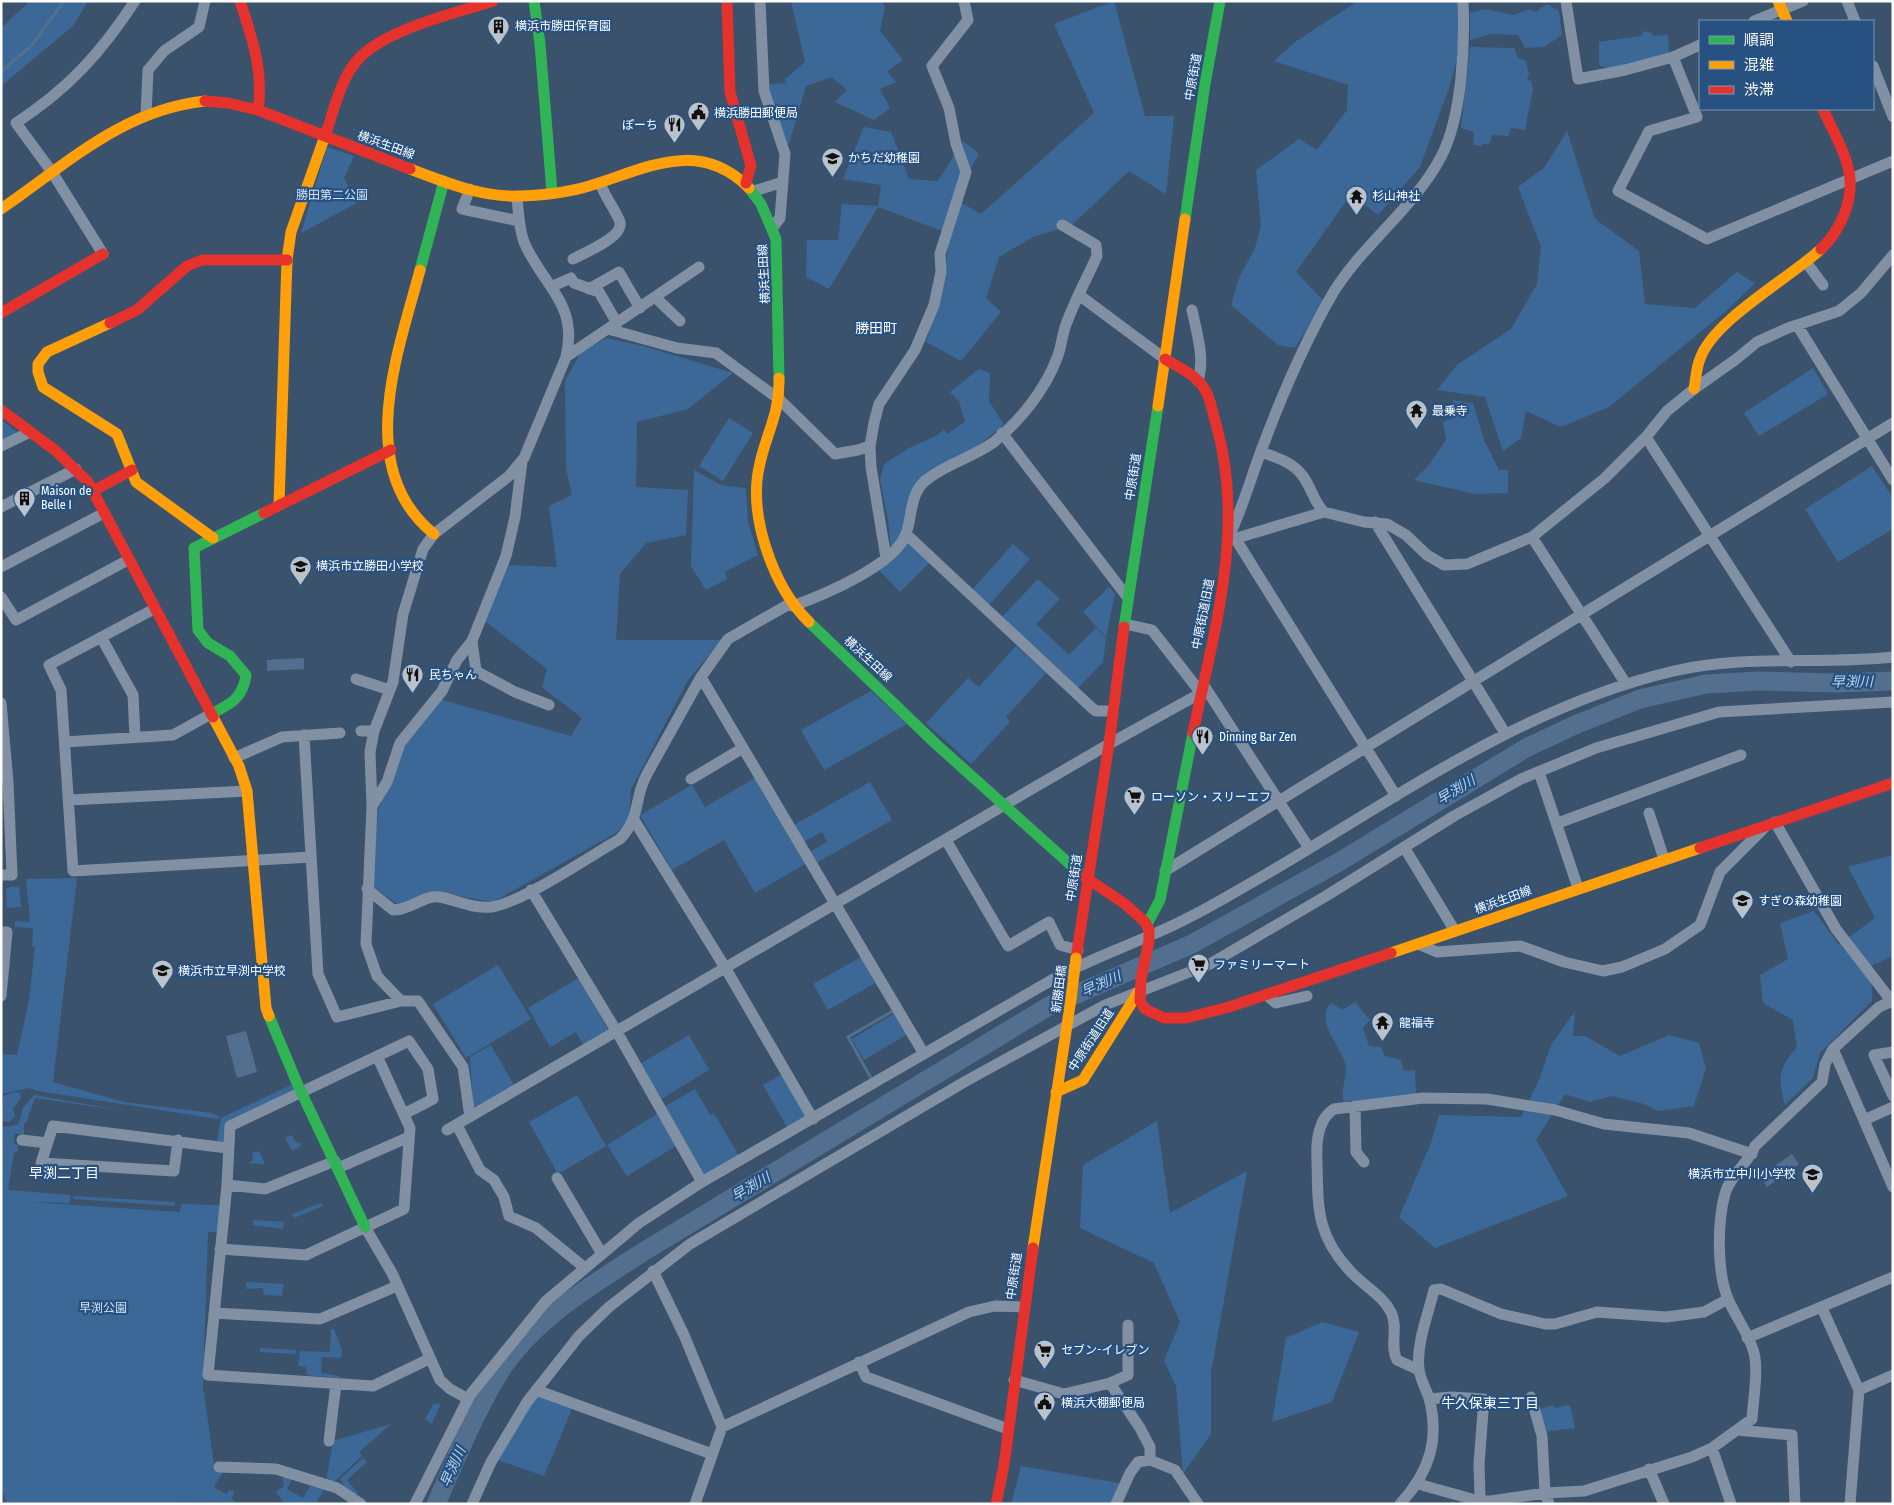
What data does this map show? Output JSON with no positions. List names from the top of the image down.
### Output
{
  "streets": {
    "street": [
      "中原街道",
      "横浜生田線",
      "中原街道旧道",
      "新勝田橋"
    ]
  },
  "crossings": [
    ["中原街道", "横浜生田線"],
    ["中原街道", "中原街道旧道"],
    ["中原街道", "新勝田橋"],
    ["横浜生田線", "中原街道旧道"]
  ],
  "districts": ["勝田町", "早渕二丁目", "牛久保東三丁目"],
  "water": ["早渕川"],
  "parks": ["勝田第二公園", "早渕公園"],
  "places": {
    "building": ["横浜市勝田保育園", "Maison de Belle I"],
    "public building": ["横浜勝田郵便局", "横浜大棚郵便局"],
    "restaurant": ["ぽーち", "民ちゃん", "Dinning Bar Zen"],
    "school or university": [
      "かちだ幼稚園",
      "横浜市立勝田小学校",
      "すぎの森幼稚園",
      "横浜市立早渕中学校",
      "横浜市立中川小学校"
    ],
    "temple": ["杉山神社", "最乗寺", "龍福寺"],
    "supermarket": ["ローソン・スリーエフ", "ファミリーマート", "セブン-イレブン"]
  },
  "legend": ["順調", "混雑", "渋滞"]
}
